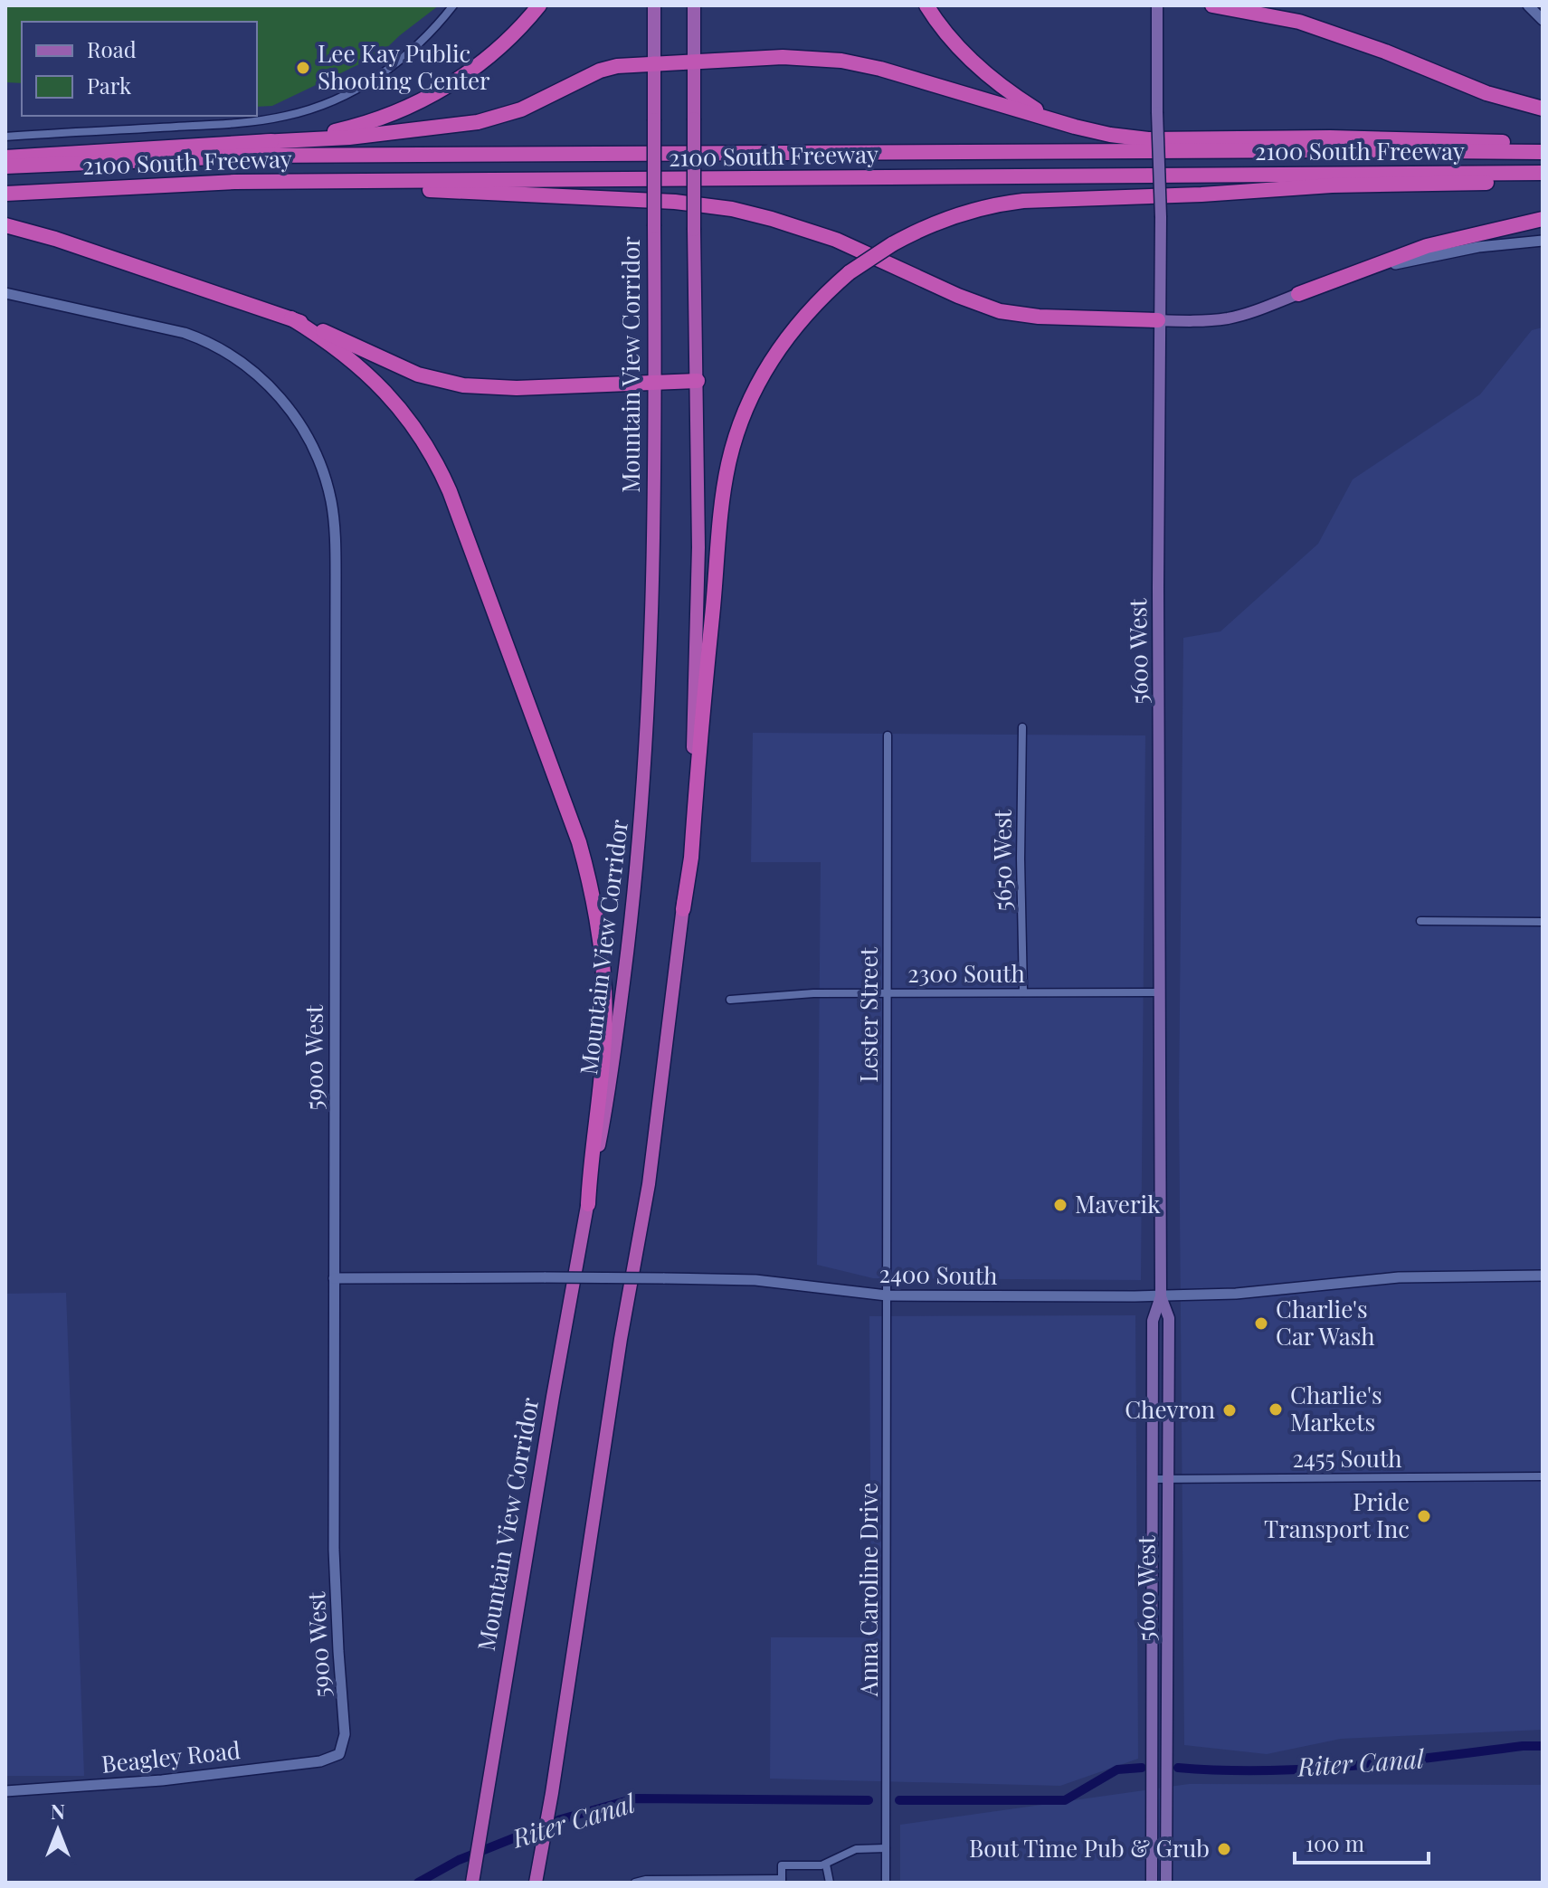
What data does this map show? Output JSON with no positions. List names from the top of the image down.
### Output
{
  "streets": {
    "highway": ["2100 South Freeway", "Mountain View Corridor"],
    "main road": ["5600 West"],
    "street": [
      "5650 West",
      "2300 South",
      "Lester Street",
      "5900 West",
      "2400 South",
      "2455 South",
      "Anna Caroline Drive",
      "Beagley Road"
    ]
  },
  "crossings": [
    ["5600 West", "2300 South"],
    ["5600 West", "2400 South"],
    ["5600 West", "2455 South"],
    ["5650 West", "2300 South"],
    ["2300 South", "Lester Street"],
    ["Lester Street", "2400 South"],
    ["Lester Street", "Anna Caroline Drive"],
    ["5900 West", "2400 South"],
    ["5900 West", "Beagley Road"],
    ["2400 South", "Anna Caroline Drive"]
  ],
  "water": ["Riter Canal"],
  "places": [
    "Lee Kay Public Shooting Center",
    "Maverik",
    "Charlie's Car Wash",
    "Charlie's Markets",
    "Chevron",
    "Pride Transport Inc",
    "Bout Time Pub & Grub"
  ],
  "legend": ["Road", "Park"],
  "scale_bar": "100 m",
  "north": "top"
}
